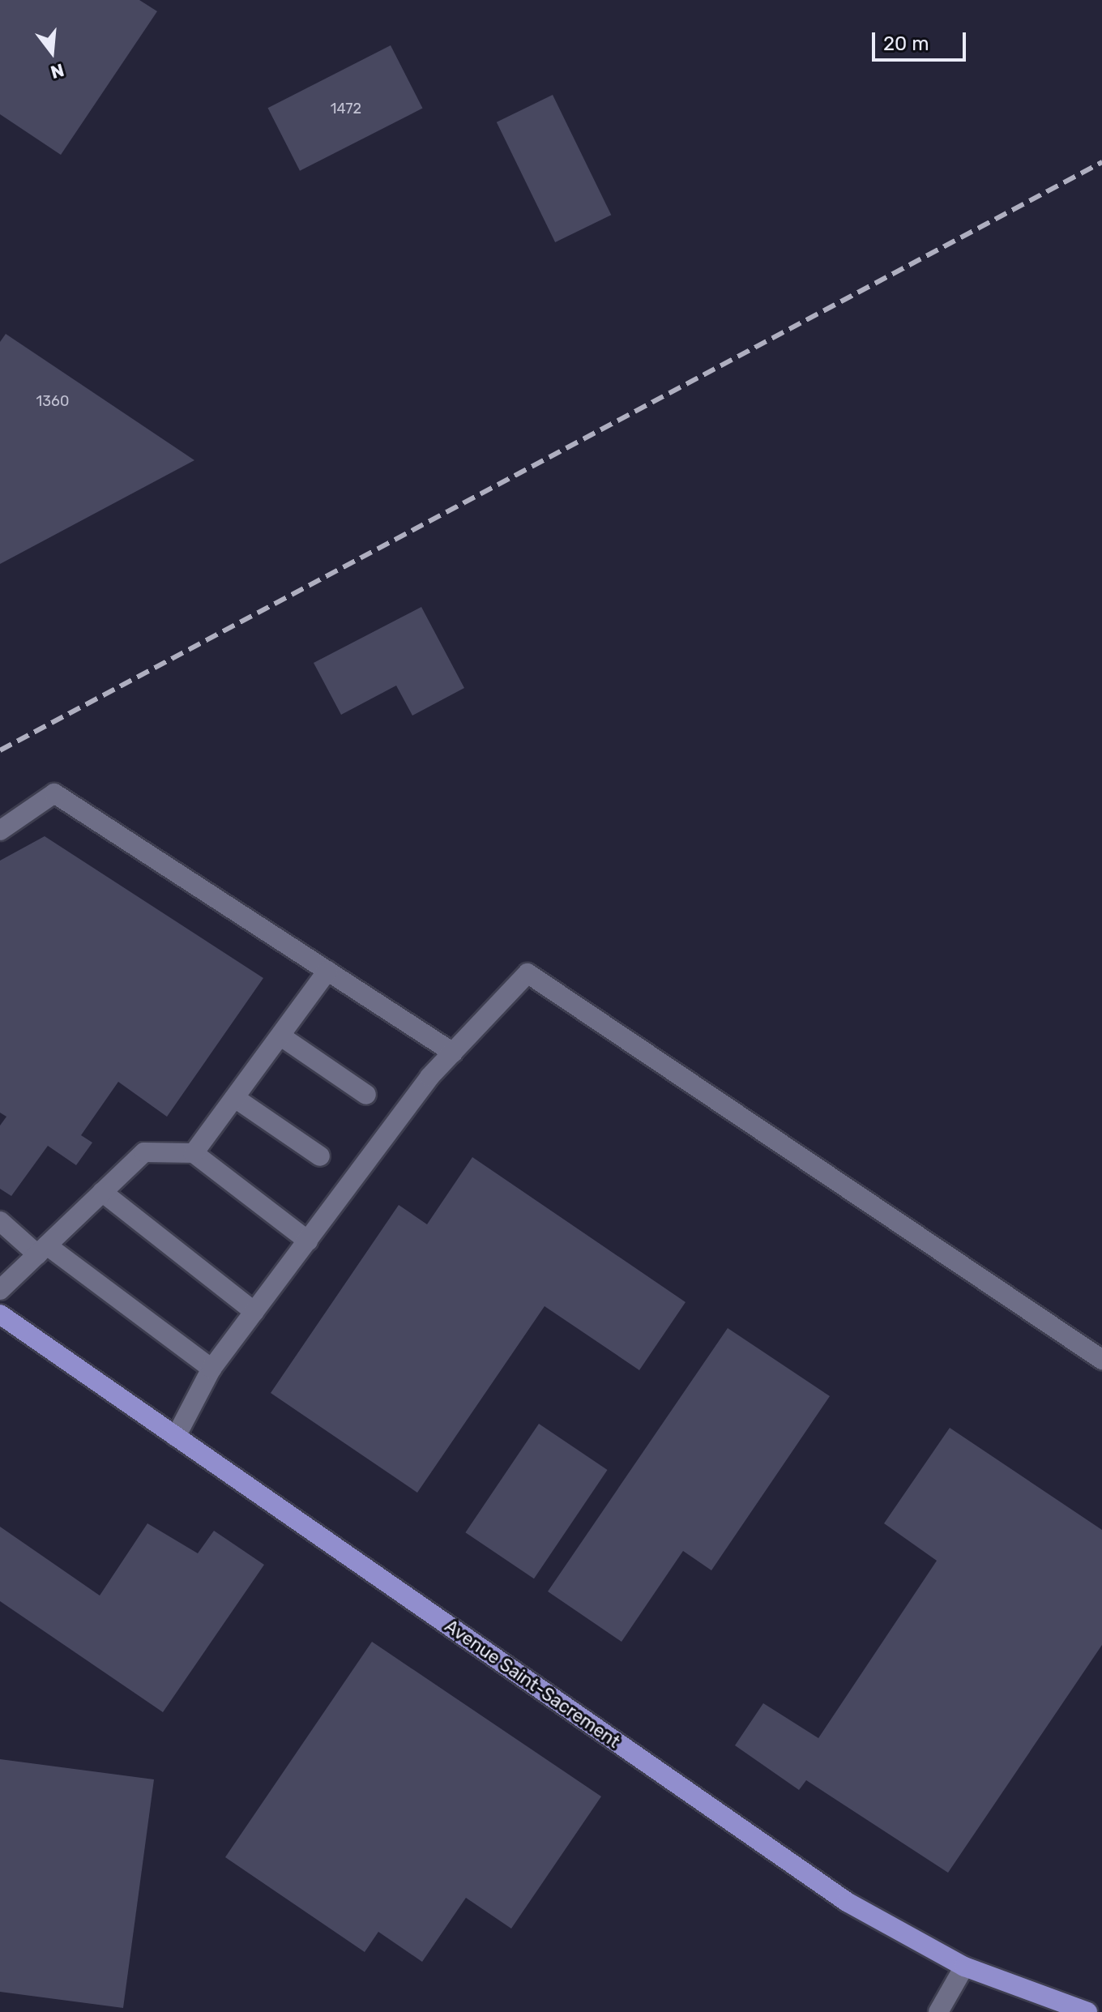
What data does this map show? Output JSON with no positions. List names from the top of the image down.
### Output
{
  "streets": {
    "main road": ["Avenue Saint-Sacrement"]
  },
  "house_numbers": ["1472", "1360"],
  "scale_bar": "20 m",
  "north": "bottom"
}
